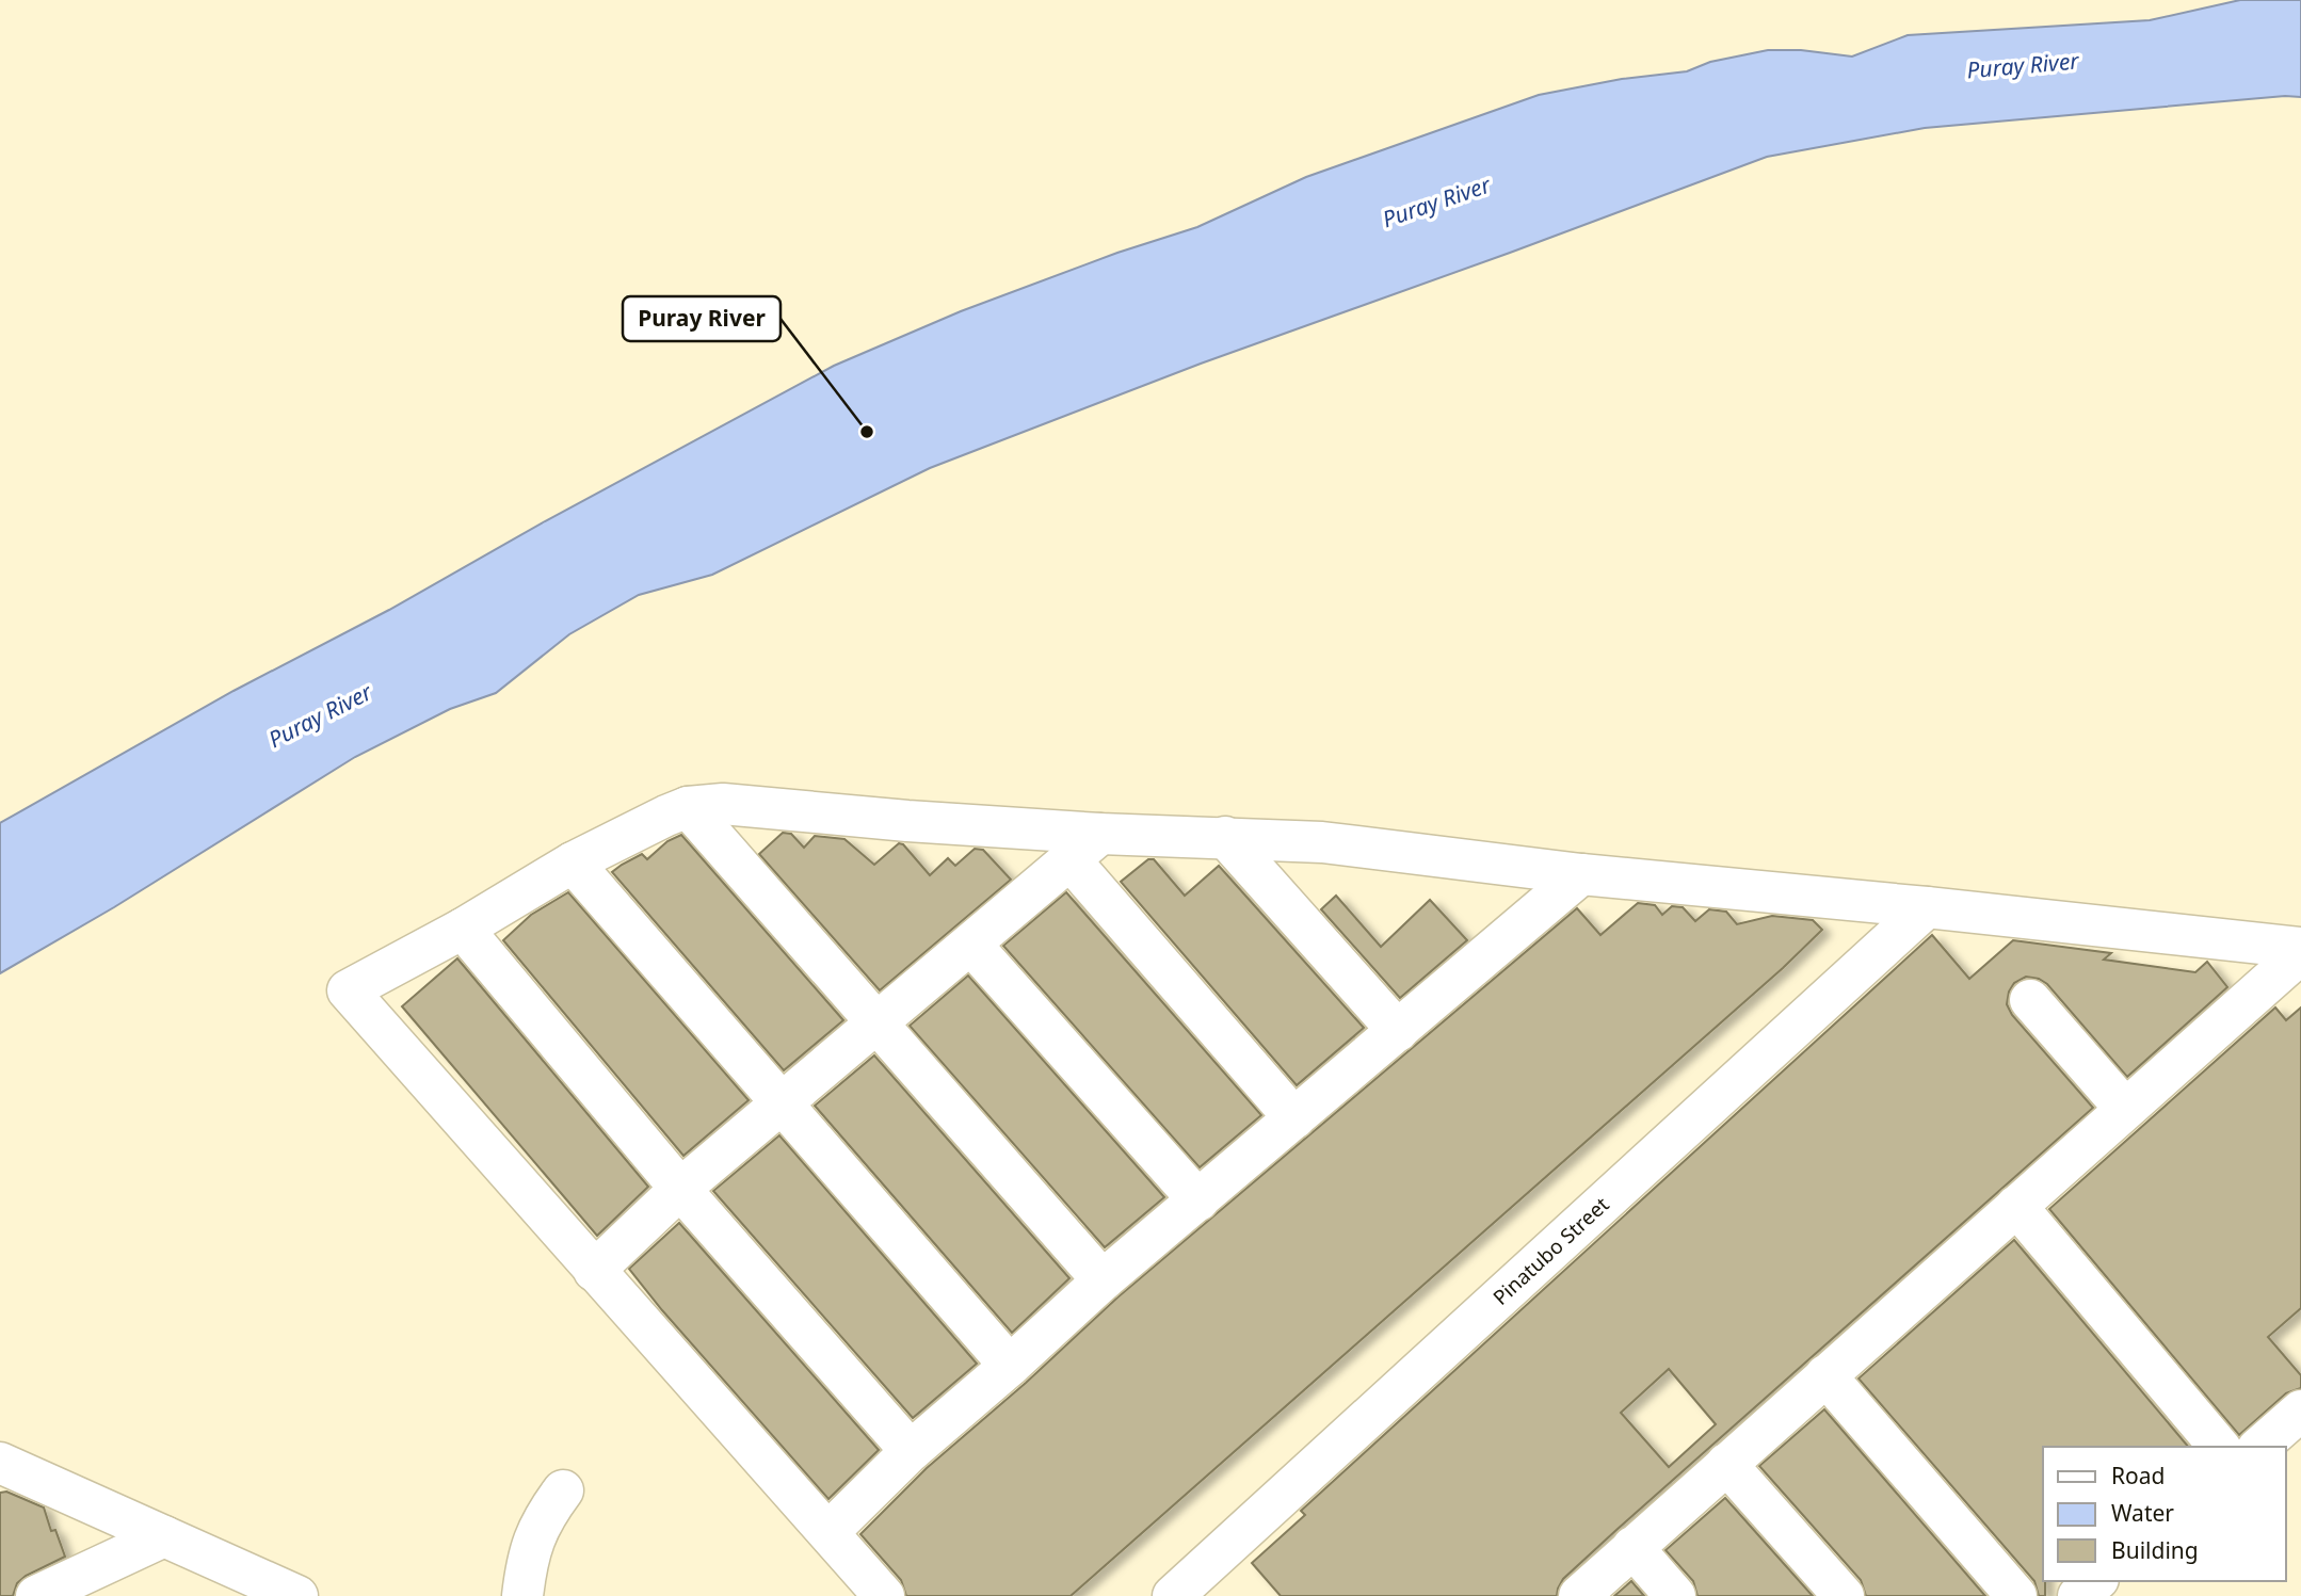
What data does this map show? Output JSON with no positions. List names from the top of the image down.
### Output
{
  "streets": {
    "street": ["Pinatubo Street"]
  },
  "water": ["Puray River"],
  "places": ["Puray River"],
  "legend": ["Road", "Water", "Building"]
}
